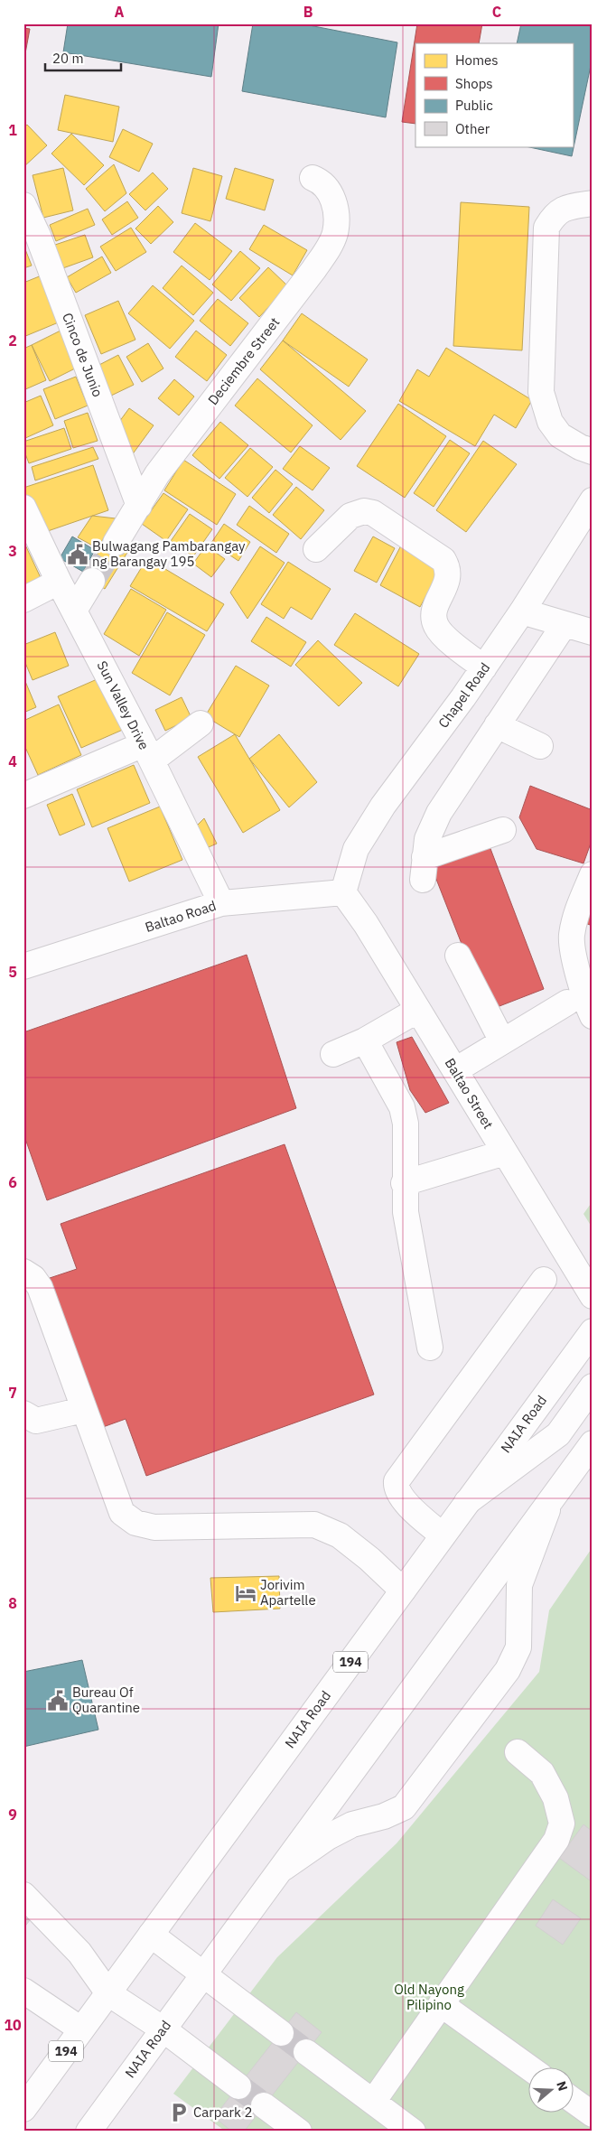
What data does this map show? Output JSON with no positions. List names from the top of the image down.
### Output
{
  "streets": {
    "main road": [
      "Cinco de Junio",
      "Deciembre Street",
      "Chapel Road",
      "Sun Valley Drive",
      "Baltao Road",
      "Baltao Street",
      "NAIA Road",
      "194"
    ]
  },
  "crossings": [
    ["Cinco de Junio", "Deciembre Street"],
    ["Chapel Road", "Baltao Road"],
    ["Chapel Road", "Baltao Street"],
    ["Sun Valley Drive", "Baltao Road"],
    ["Baltao Road", "Baltao Street"]
  ],
  "parks": ["Old Nayong Pilipino"],
  "places": {
    "public building": ["Bulwagang Pambarangay ng Barangay 195", "Bureau Of Quarantine"],
    "hotel": ["Jorivim Apartelle"],
    "parking": ["Carpark 2"]
  },
  "legend": [
    "Homes",
    "Shops",
    "Public",
    "Other"
  ],
  "scale_bar": "20 m",
  "north": "right",
  "grid": {
    "columns": ["A", "B", "C"],
    "rows": [
      "1",
      "2",
      "3",
      "4",
      "5",
      "6",
      "7",
      "8",
      "9",
      "10"
    ]
  }
}
